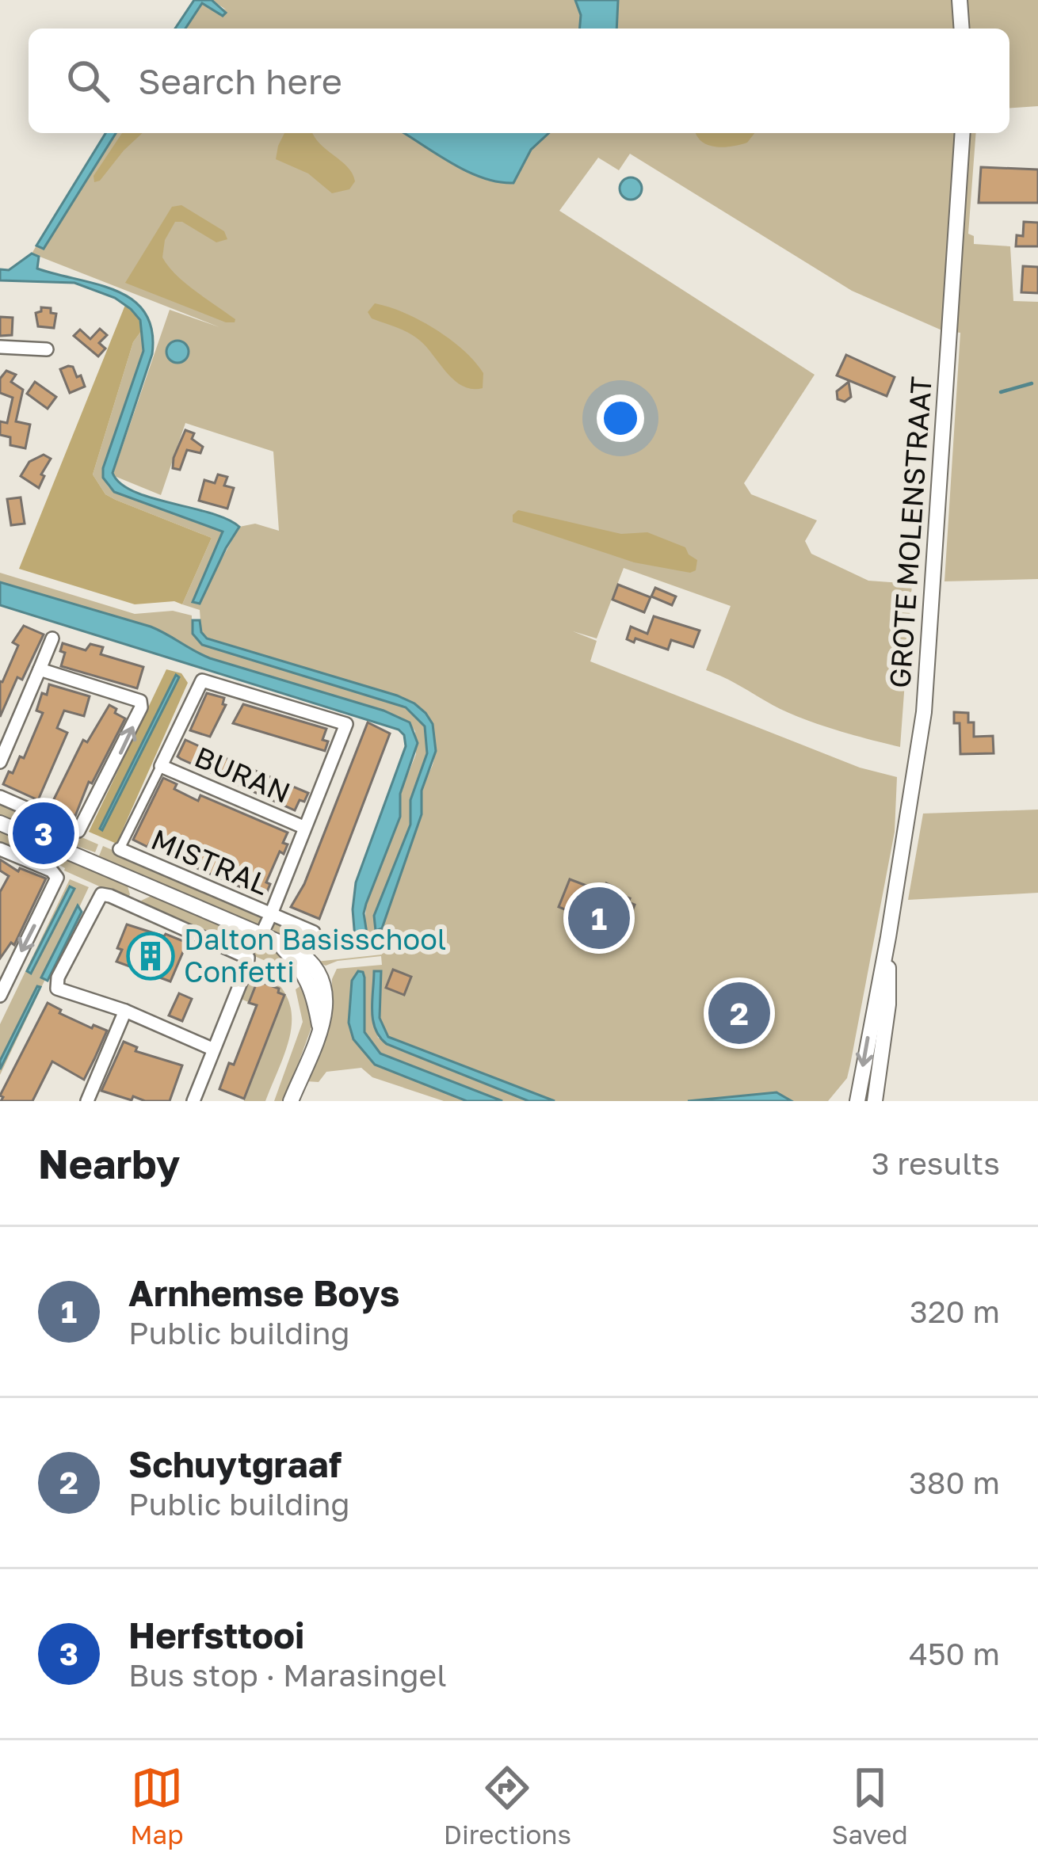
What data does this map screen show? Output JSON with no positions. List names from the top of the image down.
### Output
{
  "streets": {
    "street": ["GROTE MOLENSTRAAT", "BURAN", "MISTRAL"]
  },
  "crossings": [
    ["BURAN", "MISTRAL"]
  ],
  "places": {
    "building": ["Dalton Basisschool Confetti"]
  },
  "page": {
    "search": "Search here",
    "pins": ["3", "1", "2"],
    "heading": ["Nearby", "3 results"],
    "list": [
      {
        "mark": "1",
        "name": "Arnhemse Boys",
        "note": "Public building",
        "value": "320 m"
      },
      {
        "mark": "2",
        "name": "Schuytgraaf",
        "note": "Public building",
        "value": "380 m"
      },
      {
        "mark": "3",
        "name": "Herfsttooi",
        "note": "Bus stop · Marasingel",
        "value": "450 m"
      }
    ],
    "nav": ["Map", "Directions", "Saved"]
  }
}
